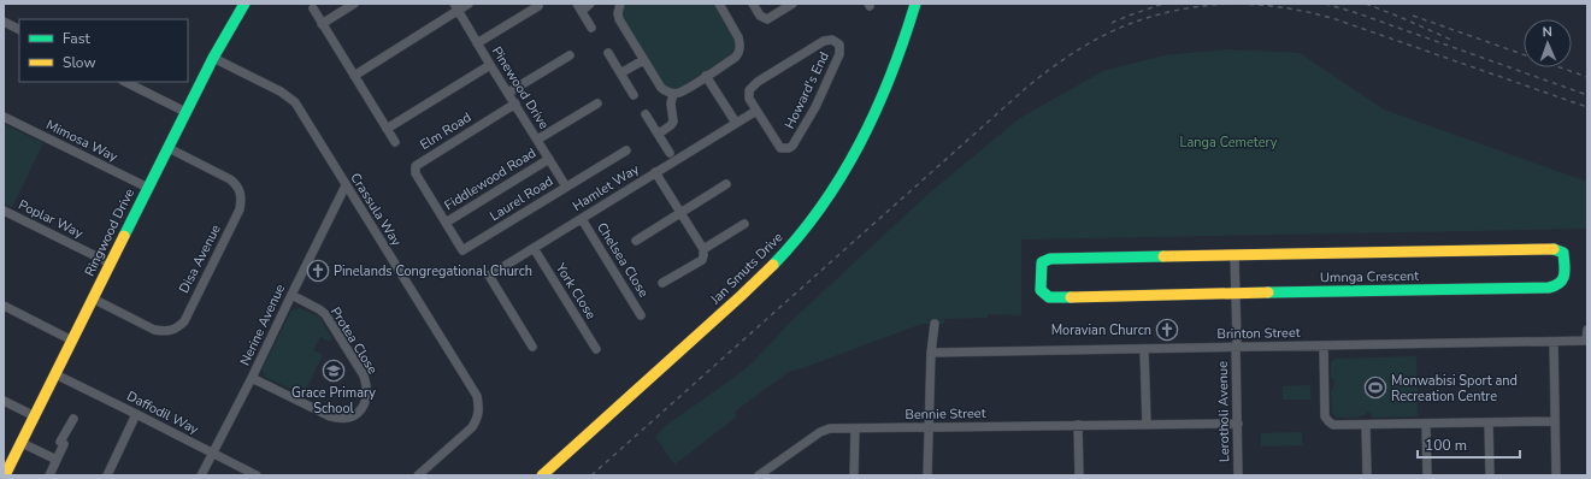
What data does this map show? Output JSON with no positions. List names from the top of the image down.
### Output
{
  "streets": {
    "street": [
      "Pinewood Drive",
      "Howard's End",
      "Elm Road",
      "Mimosa Way",
      "Fiddlewood Road",
      "Hamlet Way",
      "Laurel Road",
      "Crassula Way",
      "Poplar Way",
      "Ringwood Drive",
      "Disa Avenue",
      "Chelsea Close",
      "Jan Smuts Drive",
      "Umnga Crescent",
      "York Close",
      "Nerine Avenue",
      "Brinton Street",
      "Protea Close",
      "Lerotholi Avenue",
      "Daffodil Way",
      "Bennie Street"
    ]
  },
  "crossings": [
    ["Pinewood Drive", "Elm Road"],
    ["Pinewood Drive", "Fiddlewood Road"],
    ["Pinewood Drive", "Laurel Road"],
    ["Howard's End", "Hamlet Way"],
    ["Elm Road", "Fiddlewood Road"],
    ["Elm Road", "Laurel Road"],
    ["Mimosa Way", "Ringwood Drive"],
    ["Fiddlewood Road", "Laurel Road"],
    ["Hamlet Way", "Chelsea Close"],
    ["Hamlet Way", "York Close"],
    ["Crassula Way", "Ringwood Drive"],
    ["Crassula Way", "Nerine Avenue"],
    ["Poplar Way", "Ringwood Drive"],
    ["Ringwood Drive", "Disa Avenue"],
    ["Ringwood Drive", "Daffodil Way"],
    ["Umnga Crescent", "Lerotholi Avenue"],
    ["Nerine Avenue", "Protea Close"],
    ["Nerine Avenue", "Daffodil Way"],
    ["Brinton Street", "Lerotholi Avenue"],
    ["Lerotholi Avenue", "Bennie Street"]
  ],
  "parks": ["Langa Cemetery"],
  "places": {
    "church": ["Pinelands Congregational Church", "Moravian Churcn"],
    "school or university": ["Grace Primary School"],
    "sports": ["Monwabisi Sport and Recreation Centre"]
  },
  "legend": ["Fast", "Slow"],
  "scale_bar": "100 m",
  "north": "top"
}
